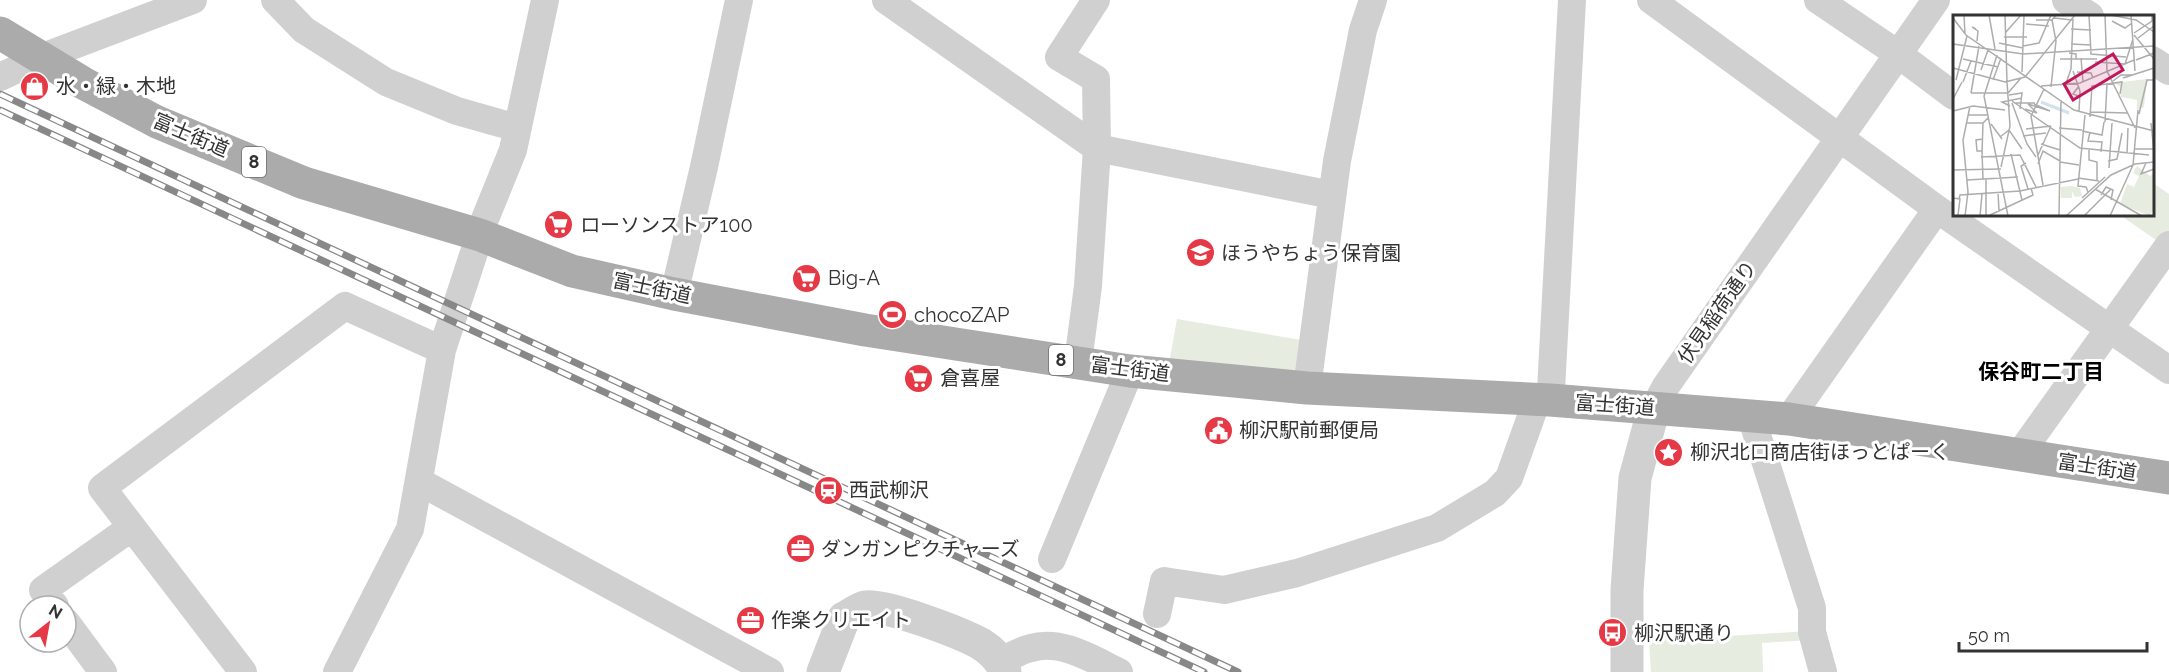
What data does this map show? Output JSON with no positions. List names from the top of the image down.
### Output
{
  "streets": {
    "main road": ["富士街道", "8"],
    "street": ["伏見稲荷通り"]
  },
  "crossings": [
    ["富士街道", "伏見稲荷通り"]
  ],
  "districts": ["保谷町二丁目"],
  "places": {
    "shop": ["水・緑・木地"],
    "supermarket": ["ローソンストア100", "Big-A", "倉喜屋"],
    "school or university": ["ほうやちょう保育園"],
    "sports": ["chocoZAP"],
    "public building": ["柳沢駅前郵便局"],
    "place": ["柳沢北口商店街ほっとぱーく"],
    "station": ["西武柳沢"],
    "office": ["ダンガンピクチャーズ", "作楽クリエイト"],
    "bus stop": ["柳沢駅通り"]
  },
  "scale_bar": "50 m",
  "north": "top right"
}
